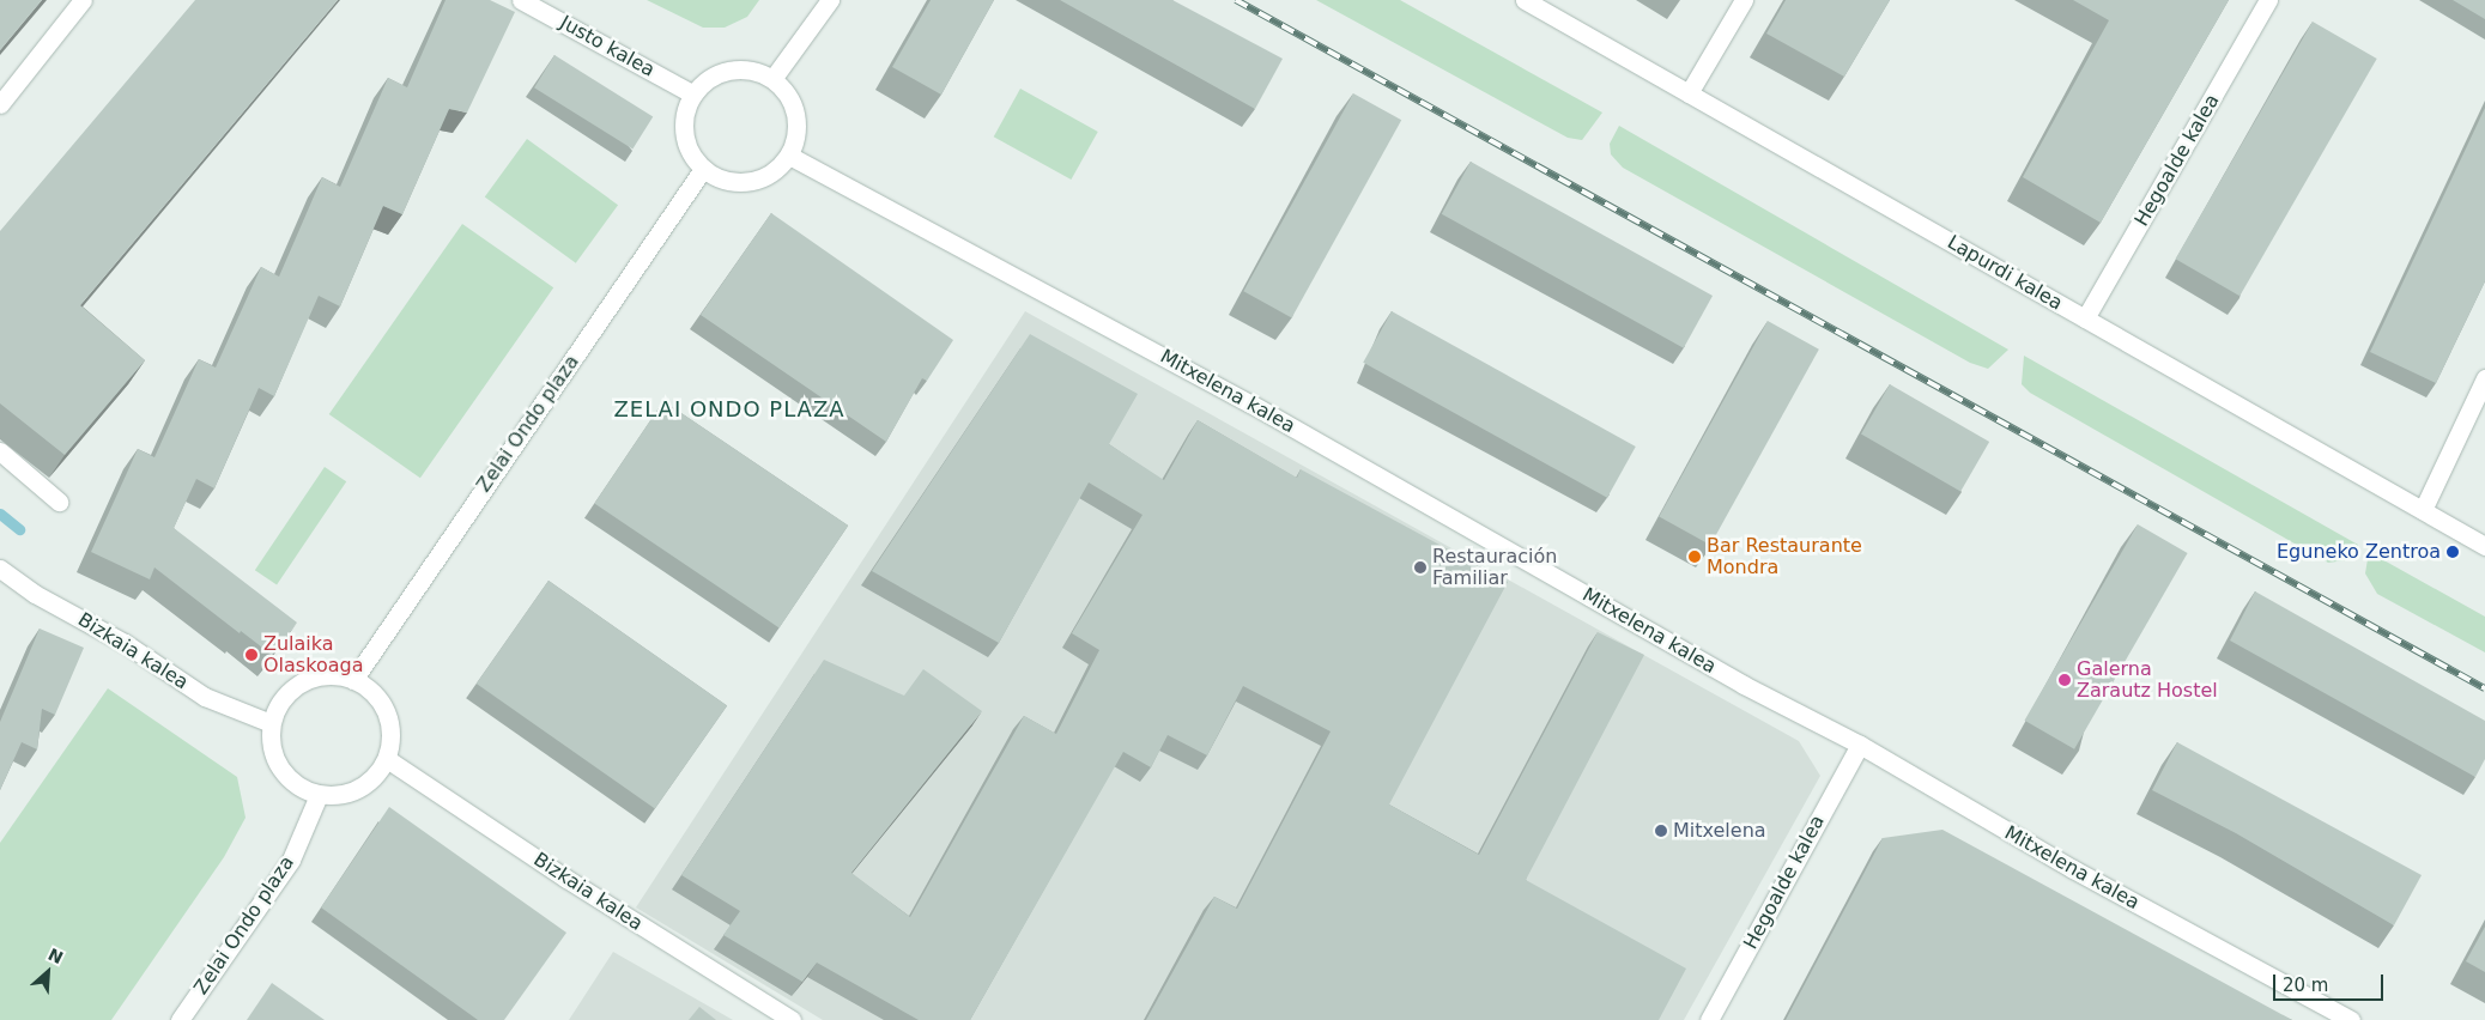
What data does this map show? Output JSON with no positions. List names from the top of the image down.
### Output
{
  "streets": {
    "street": [
      "Justo kalea",
      "Hegoalde kalea",
      "Lapurdi kalea",
      "Mitxelena kalea",
      "Zelai Ondo plaza",
      "Bizkaia kalea"
    ]
  },
  "crossings": [
    ["Justo kalea", "Mitxelena kalea"],
    ["Justo kalea", "Zelai Ondo plaza"],
    ["Hegoalde kalea", "Lapurdi kalea"],
    ["Hegoalde kalea", "Mitxelena kalea"],
    ["Mitxelena kalea", "Zelai Ondo plaza"],
    ["Zelai Ondo plaza", "Bizkaia kalea"]
  ],
  "districts": ["ZELAI ONDO PLAZA"],
  "places": [
    "Eguneko Zentroa",
    "Bar Restaurante Mondra",
    "Restauración Familiar",
    "Zulaika Olaskoaga",
    "Galerna Zarautz Hostel",
    "Mitxelena"
  ],
  "scale_bar": "20 m",
  "north": "top right"
}
